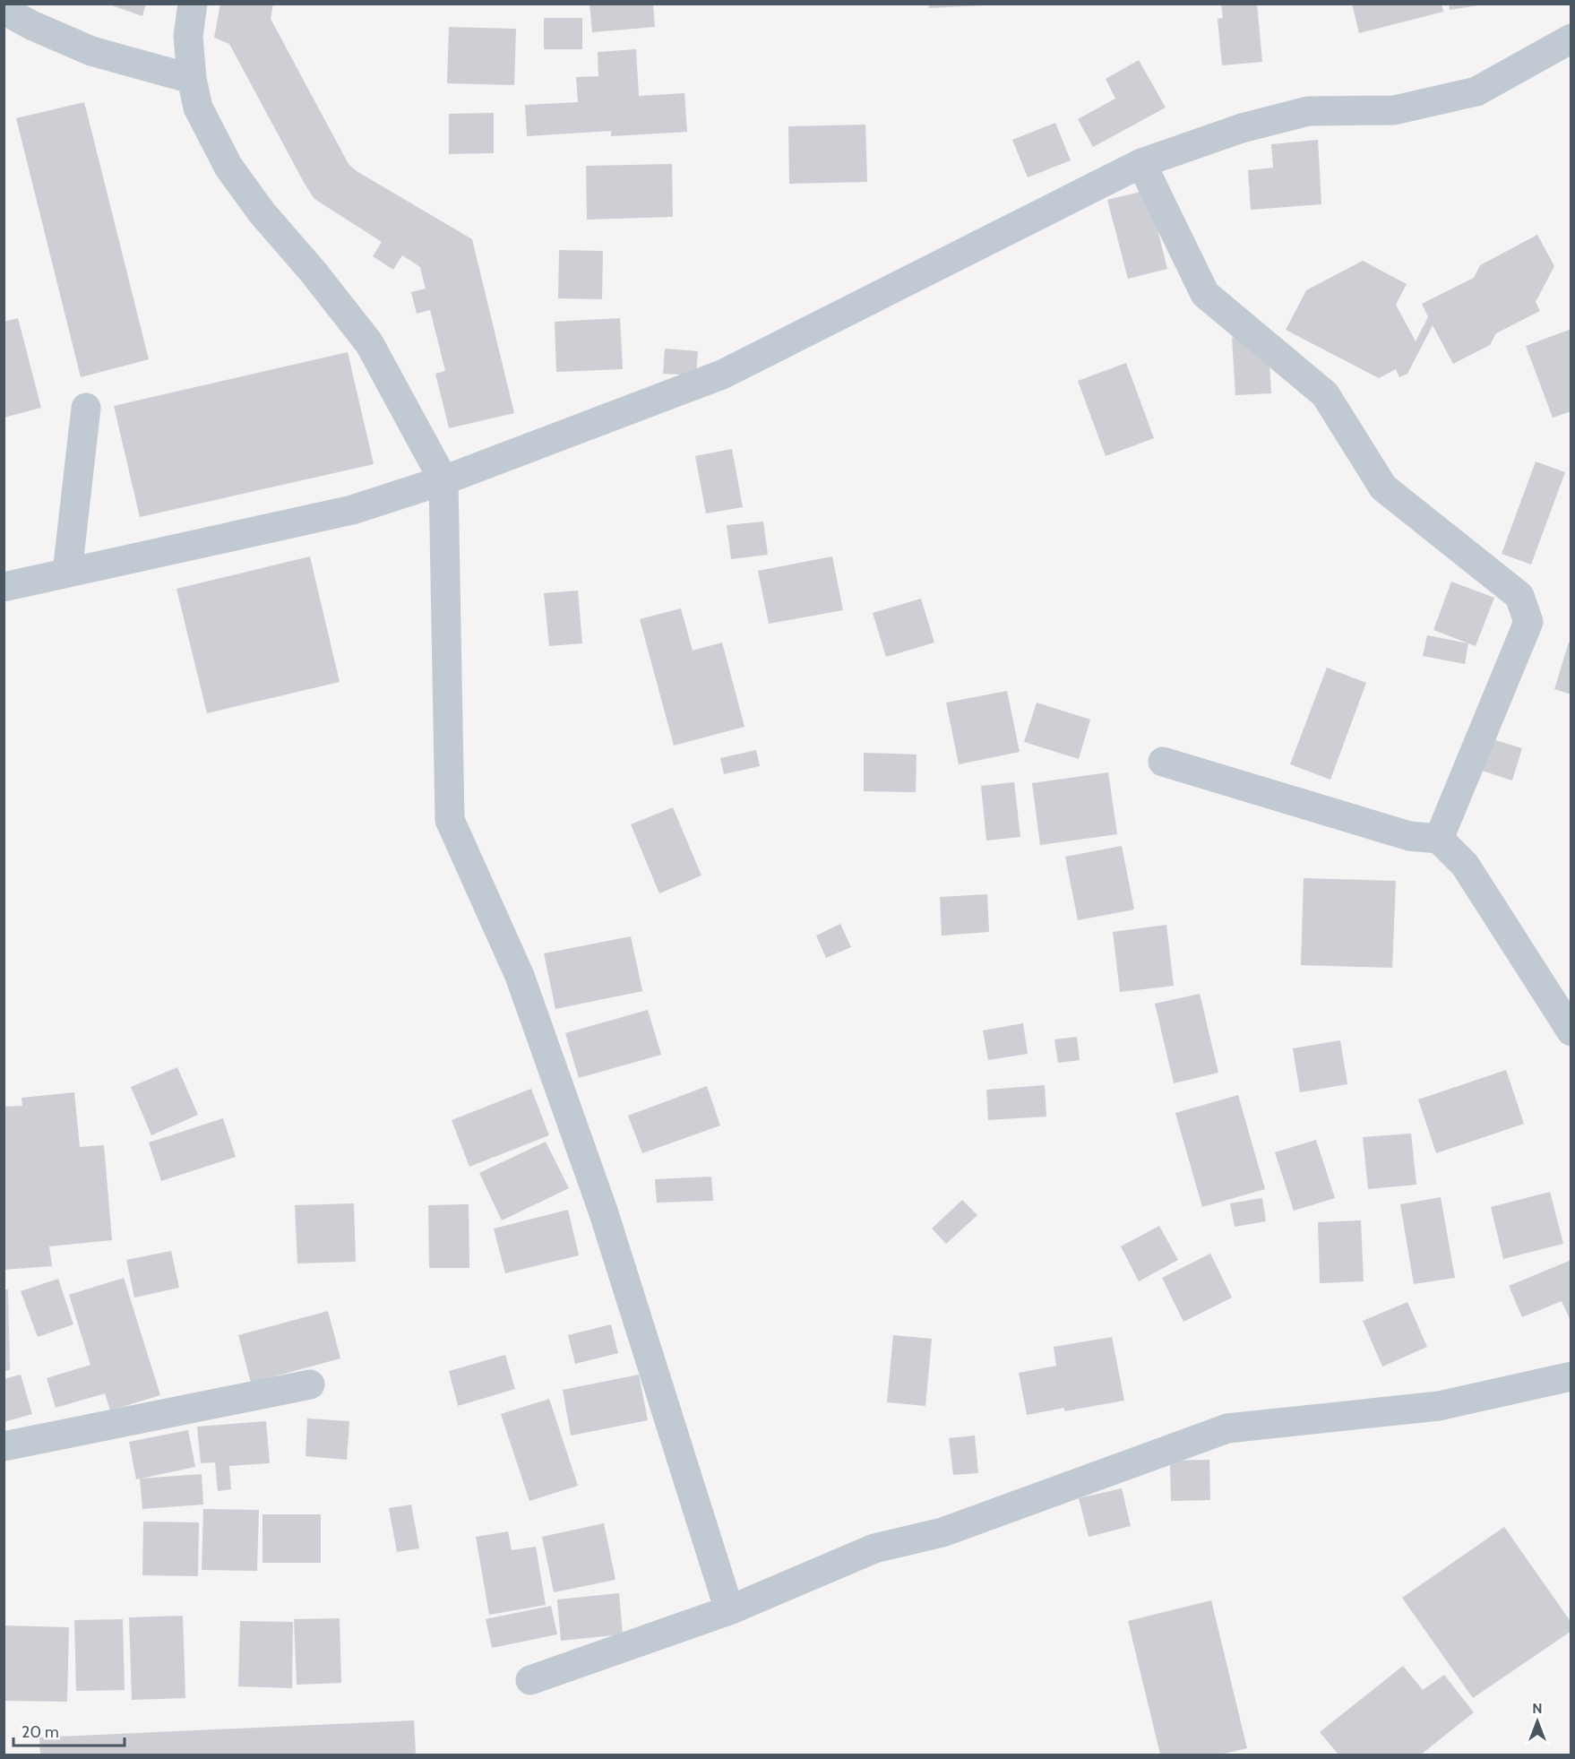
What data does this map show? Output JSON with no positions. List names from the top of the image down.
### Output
{
  "scale_bar": "20 m",
  "north": "top"
}
